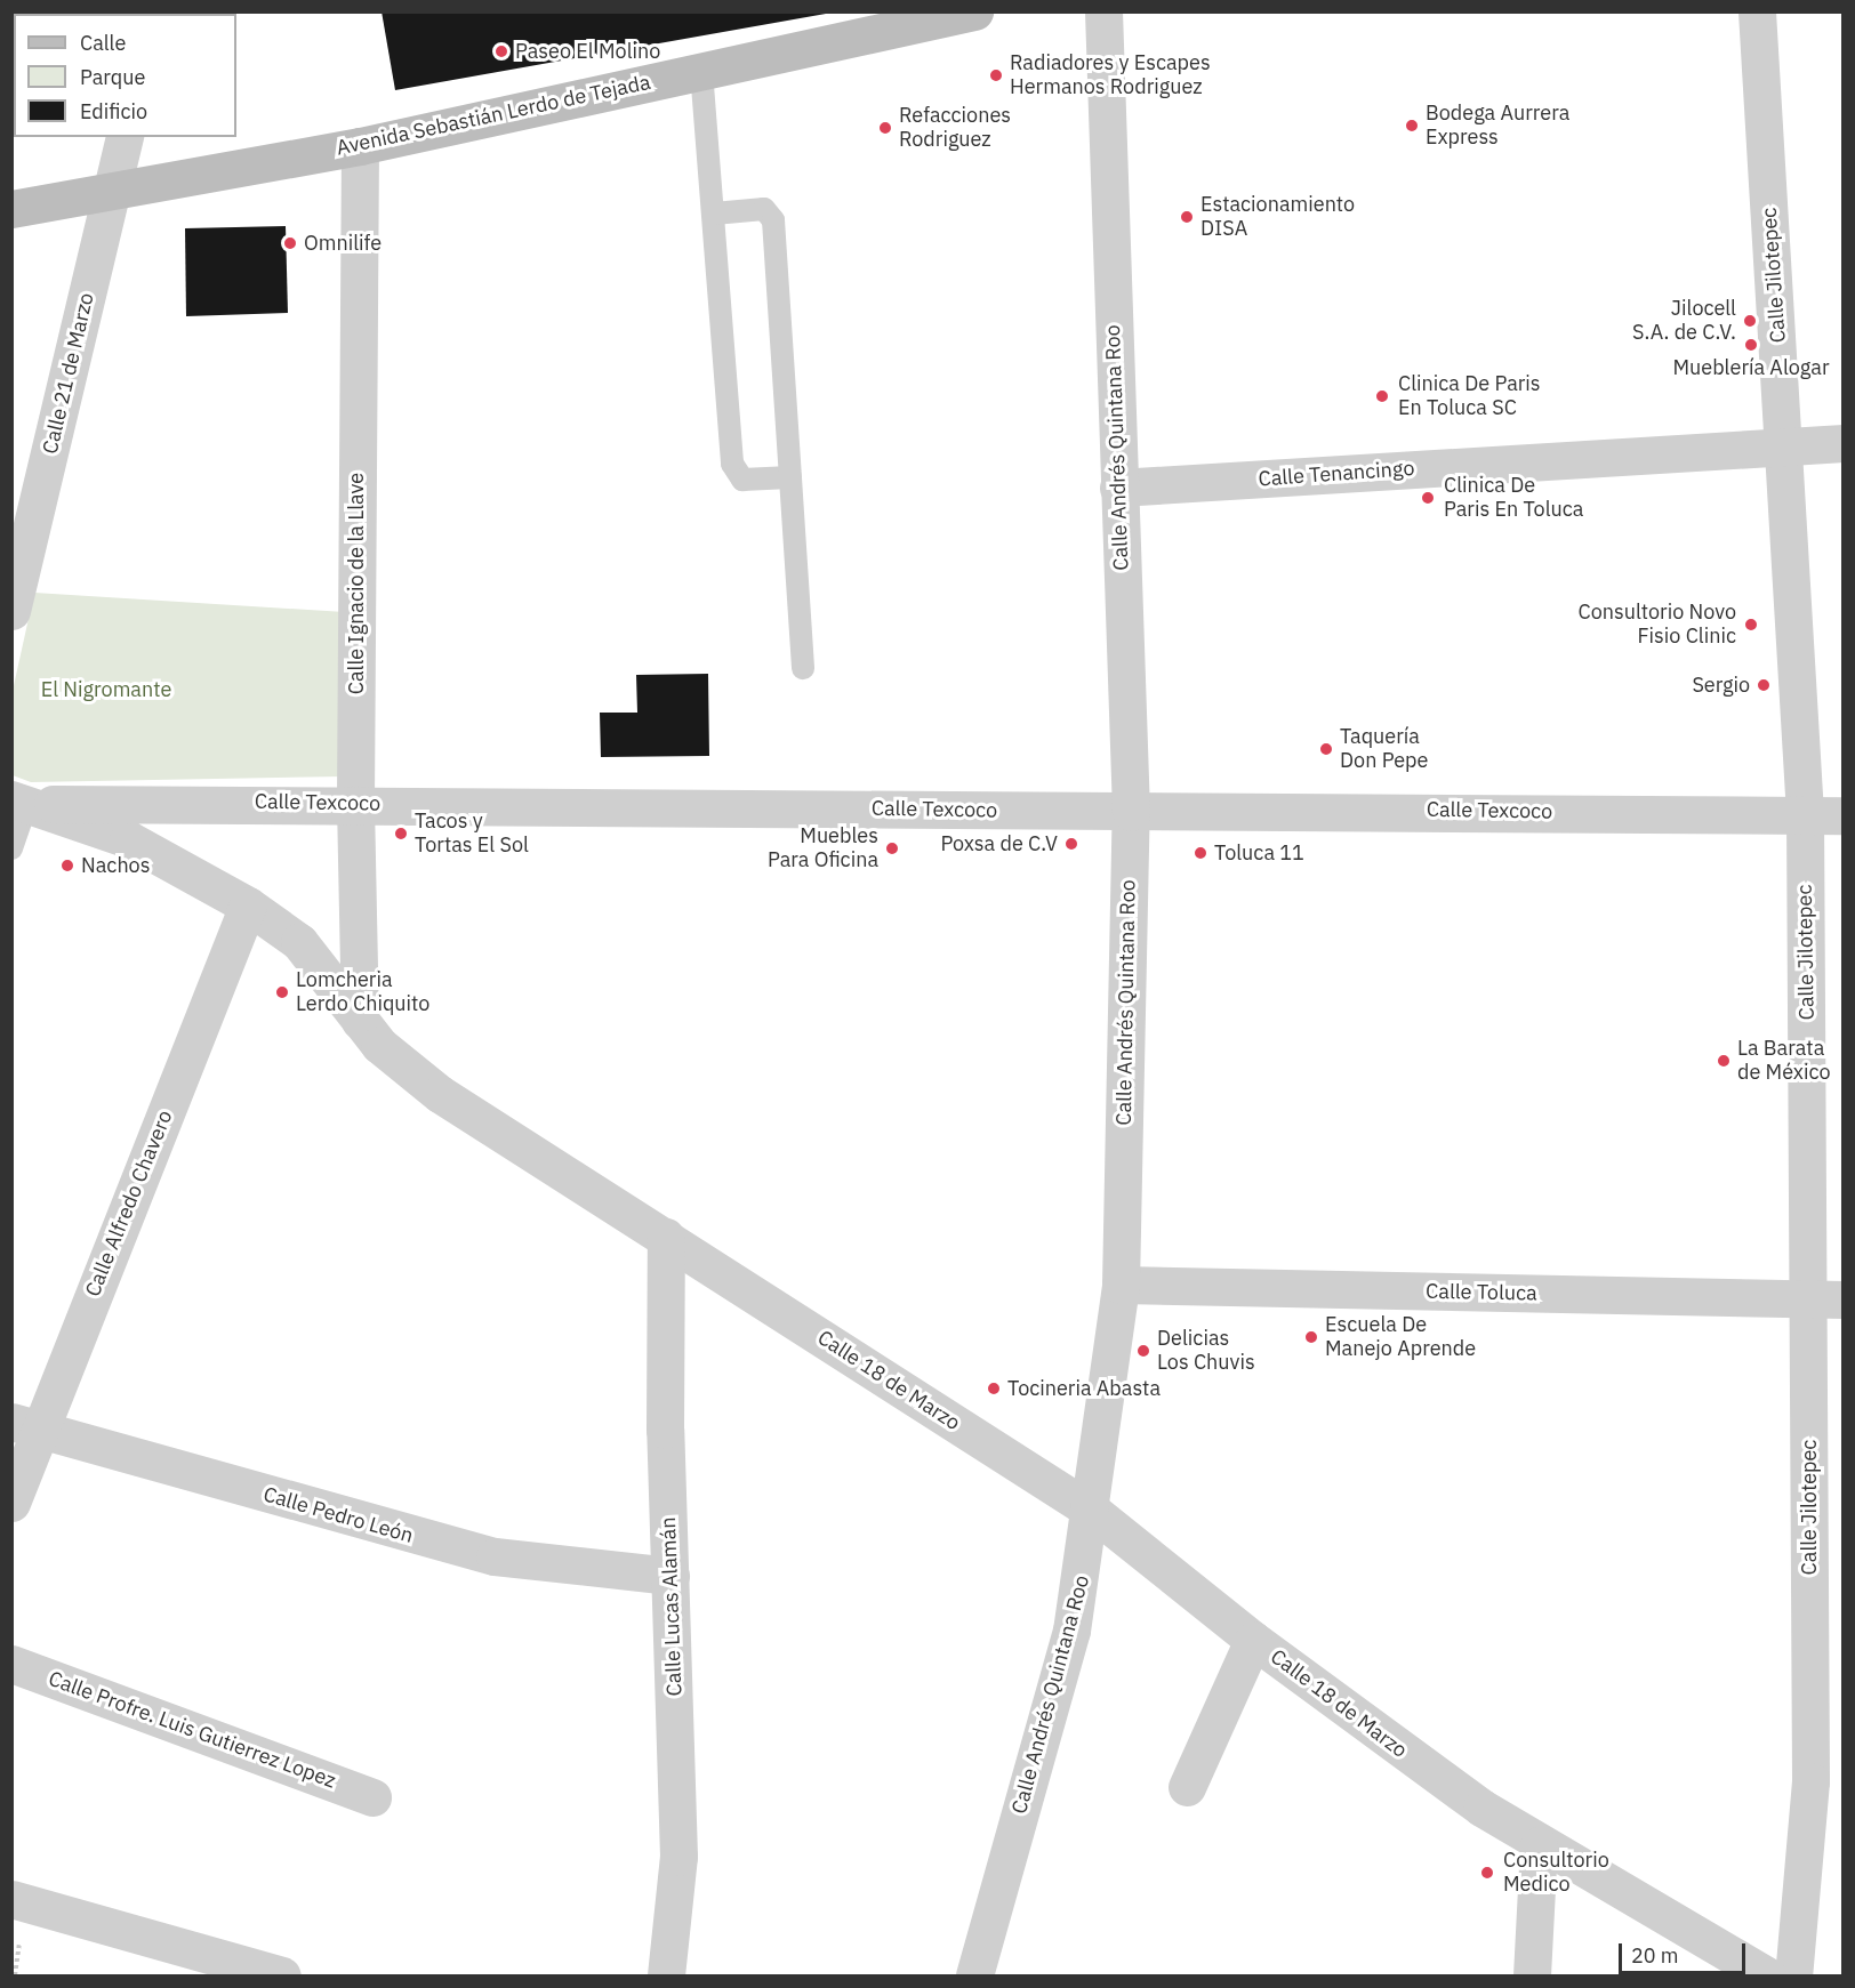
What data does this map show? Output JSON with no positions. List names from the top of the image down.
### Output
{
  "streets": {
    "main road": ["Avenida Sebastián Lerdo de Tejada"],
    "street": [
      "Calle Jilotepec",
      "Calle 21 de Marzo",
      "Calle Andrés Quintana Roo",
      "Calle Tenancingo",
      "Calle Ignacio de la Llave",
      "Calle Texcoco",
      "Calle Alfredo Chavero",
      "Calle Toluca",
      "Calle 18 de Marzo",
      "Calle Pedro León",
      "Calle Lucas Alamán",
      "Calle Profre. Luis Gutierrez Lopez"
    ]
  },
  "crossings": [
    ["Avenida Sebastián Lerdo de Tejada", "Calle 21 de Marzo"],
    ["Avenida Sebastián Lerdo de Tejada", "Calle Ignacio de la Llave"],
    ["Calle Jilotepec", "Calle Tenancingo"],
    ["Calle Jilotepec", "Calle Texcoco"],
    ["Calle Jilotepec", "Calle Toluca"],
    ["Calle Andrés Quintana Roo", "Calle Tenancingo"],
    ["Calle Andrés Quintana Roo", "Calle Texcoco"],
    ["Calle Andrés Quintana Roo", "Calle Toluca"],
    ["Calle Andrés Quintana Roo", "Calle 18 de Marzo"],
    ["Calle Ignacio de la Llave", "Calle Texcoco"],
    ["Calle Ignacio de la Llave", "Calle 18 de Marzo"],
    ["Calle Texcoco", "Calle 18 de Marzo"],
    ["Calle Alfredo Chavero", "Calle 18 de Marzo"],
    ["Calle Alfredo Chavero", "Calle Pedro León"],
    ["Calle 18 de Marzo", "Calle Lucas Alamán"],
    ["Calle Pedro León", "Calle Lucas Alamán"]
  ],
  "parks": ["El Nigromante"],
  "places": [
    "Paseo El Molino",
    "Radiadores y Escapes Hermanos Rodriguez",
    "Bodega Aurrera Express",
    "Refacciones Rodriguez",
    "Estacionamiento DISA",
    "Omnilife",
    "Jilocell S.A. de C.V.",
    "Mueblería Alogar",
    "Clinica De Paris En Toluca SC",
    "Clinica De Paris En Toluca",
    "Consultorio Novo Fisio Clinic",
    "Sergio",
    "Taquería Don Pepe",
    "Tacos y Tortas El Sol",
    "Poxsa de C.V",
    "Muebles Para Oficina",
    "Toluca 11",
    "Nachos",
    "Lomcheria Lerdo Chiquito",
    "La Barata de México",
    "Escuela De Manejo Aprende",
    "Delicias Los Chuvis",
    "Tocineria Abasta",
    "Consultorio Medico"
  ],
  "legend": ["Calle", "Parque", "Edificio"],
  "scale_bar": "20 m"
}
